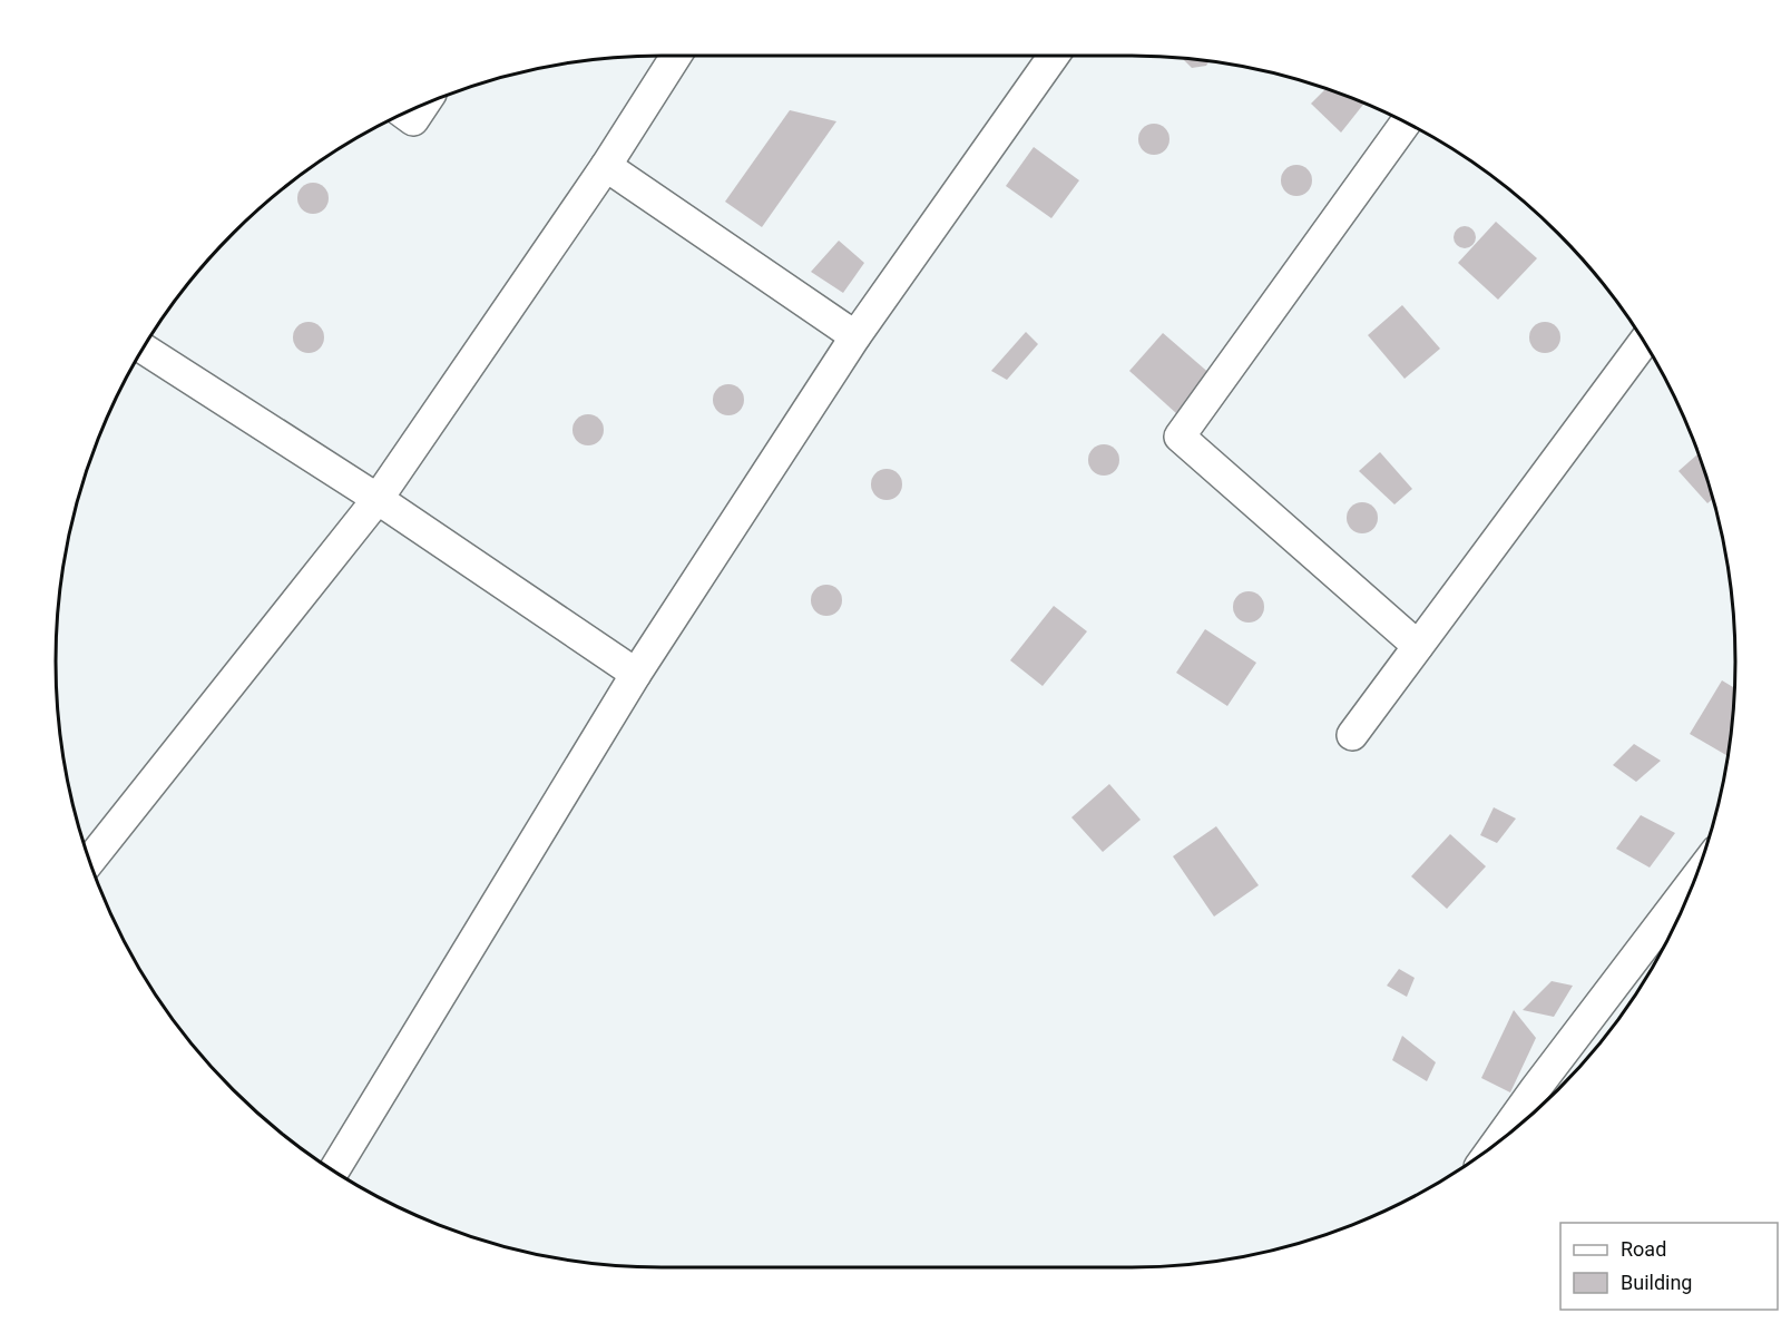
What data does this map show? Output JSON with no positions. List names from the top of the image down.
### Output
{
  "legend": ["Road", "Building"]
}
